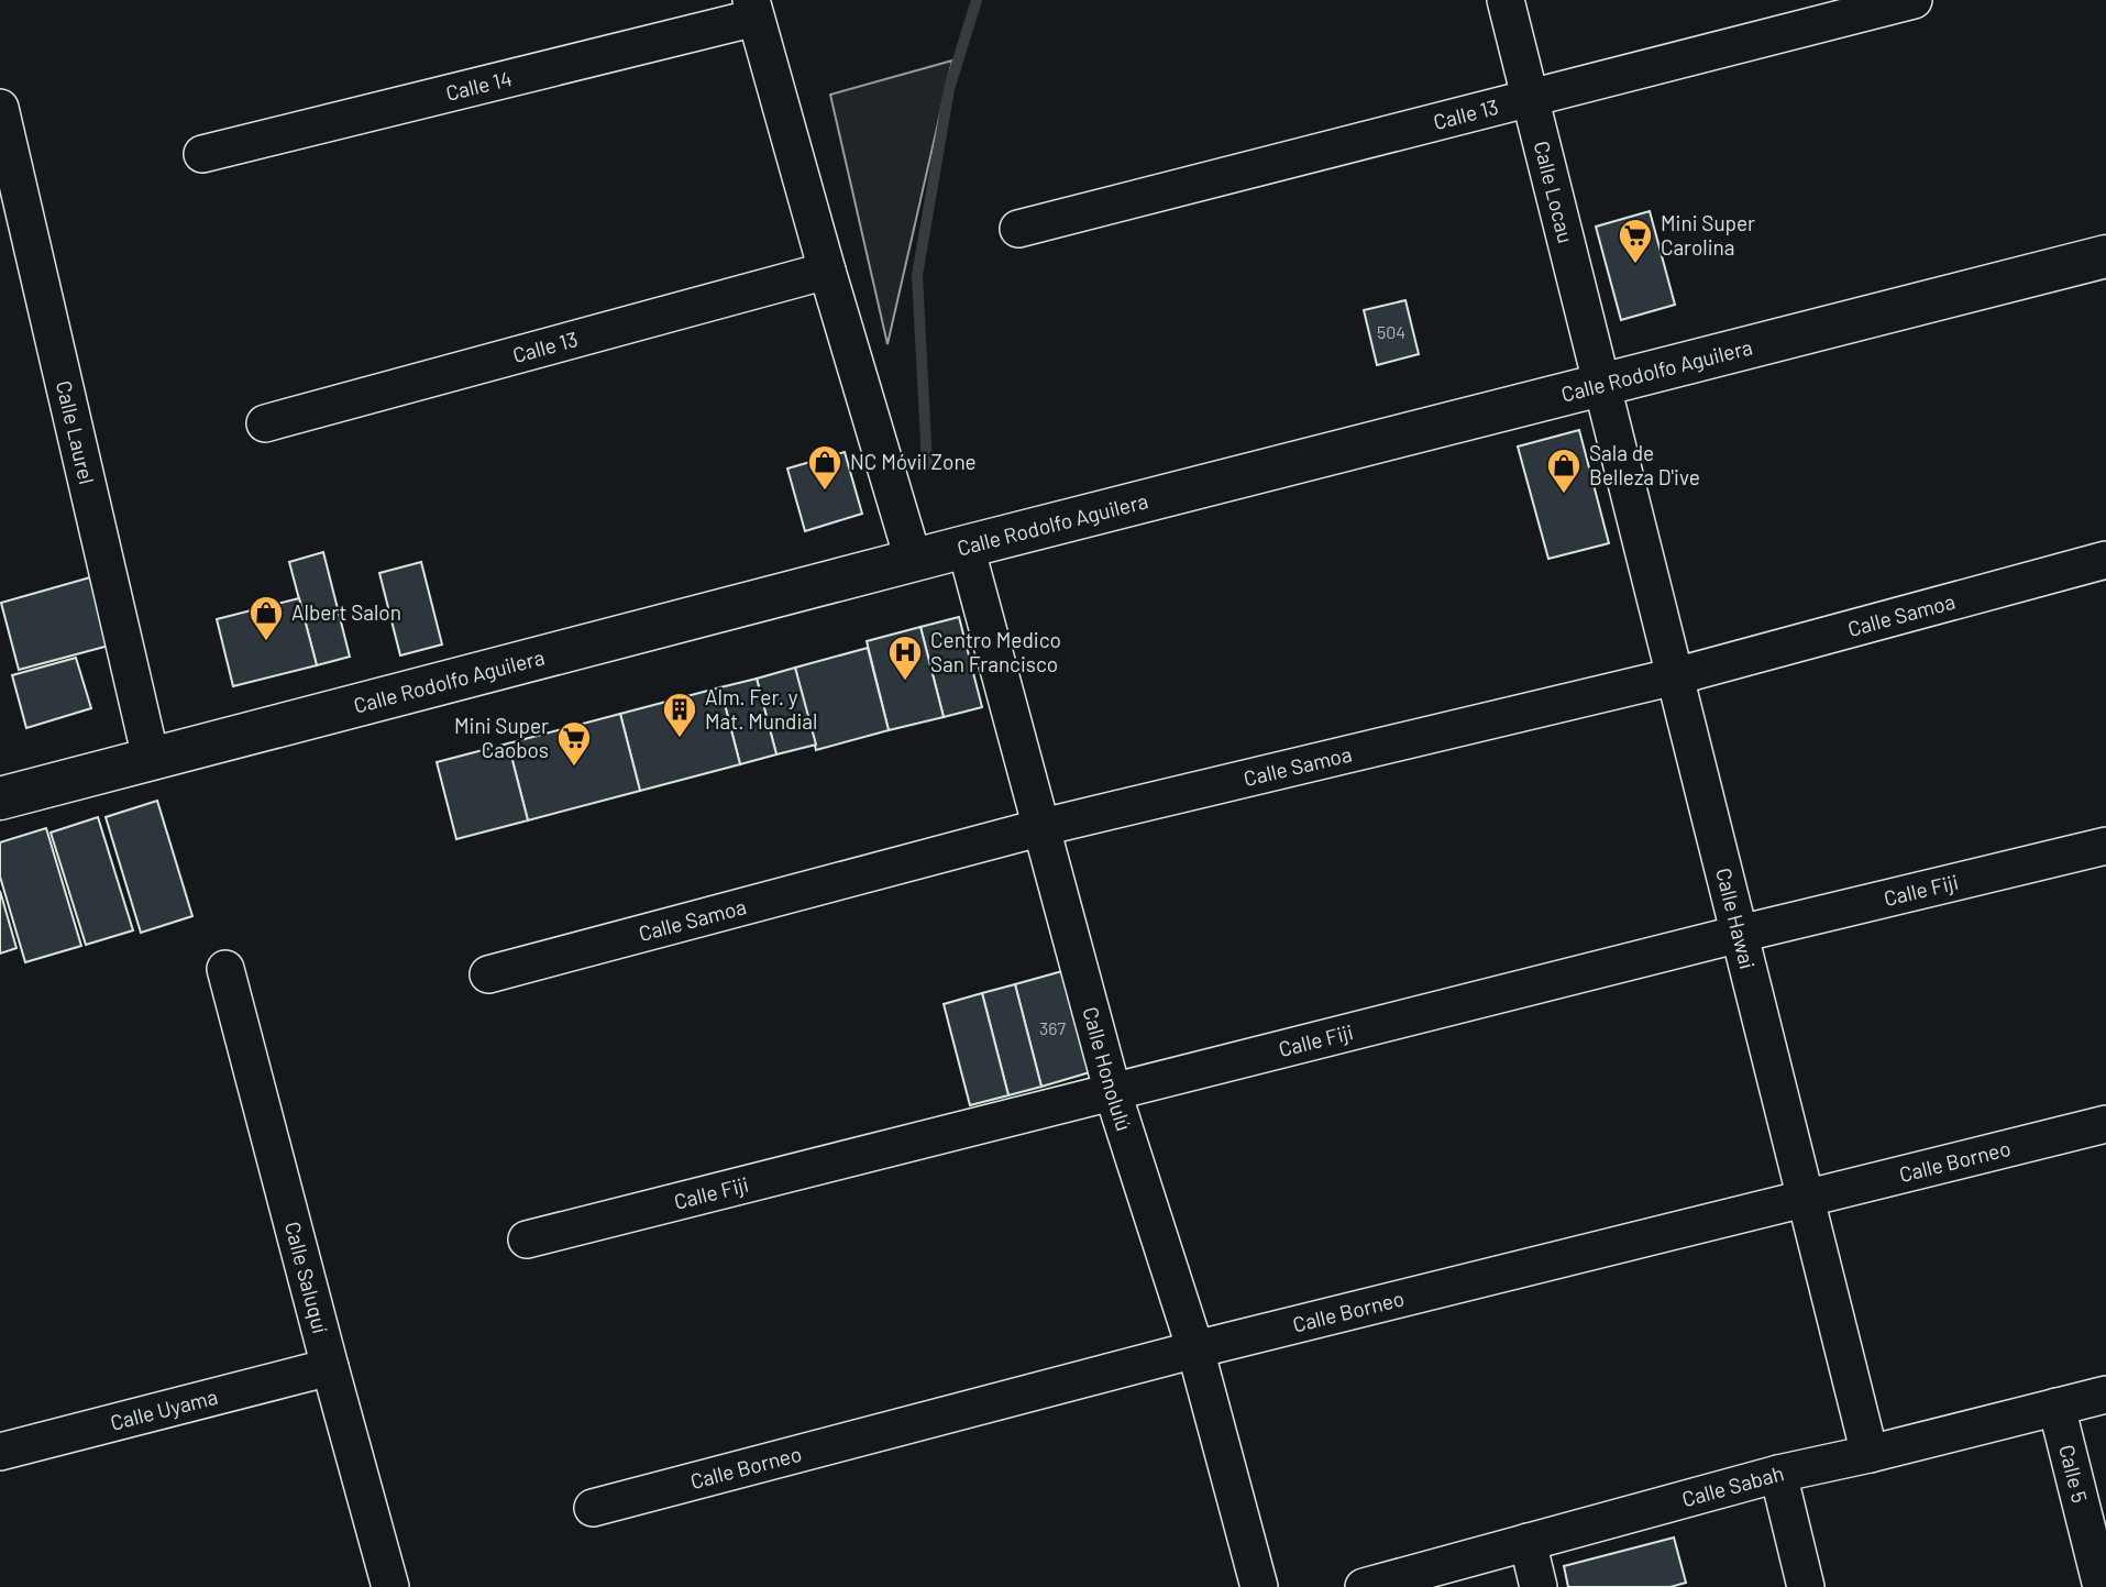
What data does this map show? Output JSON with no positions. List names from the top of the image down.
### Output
{
  "streets": {
    "street": [
      "Calle 14",
      "Calle 13",
      "Calle Locau",
      "Calle Rodolfo Aguilera",
      "Calle Laurel",
      "Calle Samoa",
      "Calle Fiji",
      "Calle Hawai",
      "Calle Honolulú",
      "Calle Borneo",
      "Calle Saluquí",
      "Calle Uyama",
      "Calle 5",
      "Calle Sabah"
    ]
  },
  "crossings": [
    ["Calle 13", "Calle Locau"],
    ["Calle Locau", "Calle Rodolfo Aguilera"],
    ["Calle Locau", "Calle Hawai"],
    ["Calle Rodolfo Aguilera", "Calle Laurel"],
    ["Calle Rodolfo Aguilera", "Calle Hawai"],
    ["Calle Rodolfo Aguilera", "Calle Honolulú"],
    ["Calle Samoa", "Calle Hawai"],
    ["Calle Samoa", "Calle Honolulú"],
    ["Calle Fiji", "Calle Hawai"],
    ["Calle Fiji", "Calle Honolulú"],
    ["Calle Hawai", "Calle Borneo"],
    ["Calle Hawai", "Calle Sabah"],
    ["Calle Honolulú", "Calle Borneo"],
    ["Calle Saluquí", "Calle Uyama"],
    ["Calle 5", "Calle Sabah"]
  ],
  "places": {
    "supermarket": ["Mini Super Carolina", "Mini Super Caobos"],
    "shop": ["NC Móvil Zone", "Sala de Belleza D'ive", "Albert Salon"],
    "hospital": ["Centro Medico San Francisco"],
    "building": ["Alm. Fer. y Mat. Mundial"]
  },
  "house_numbers": ["504", "367"]
}
